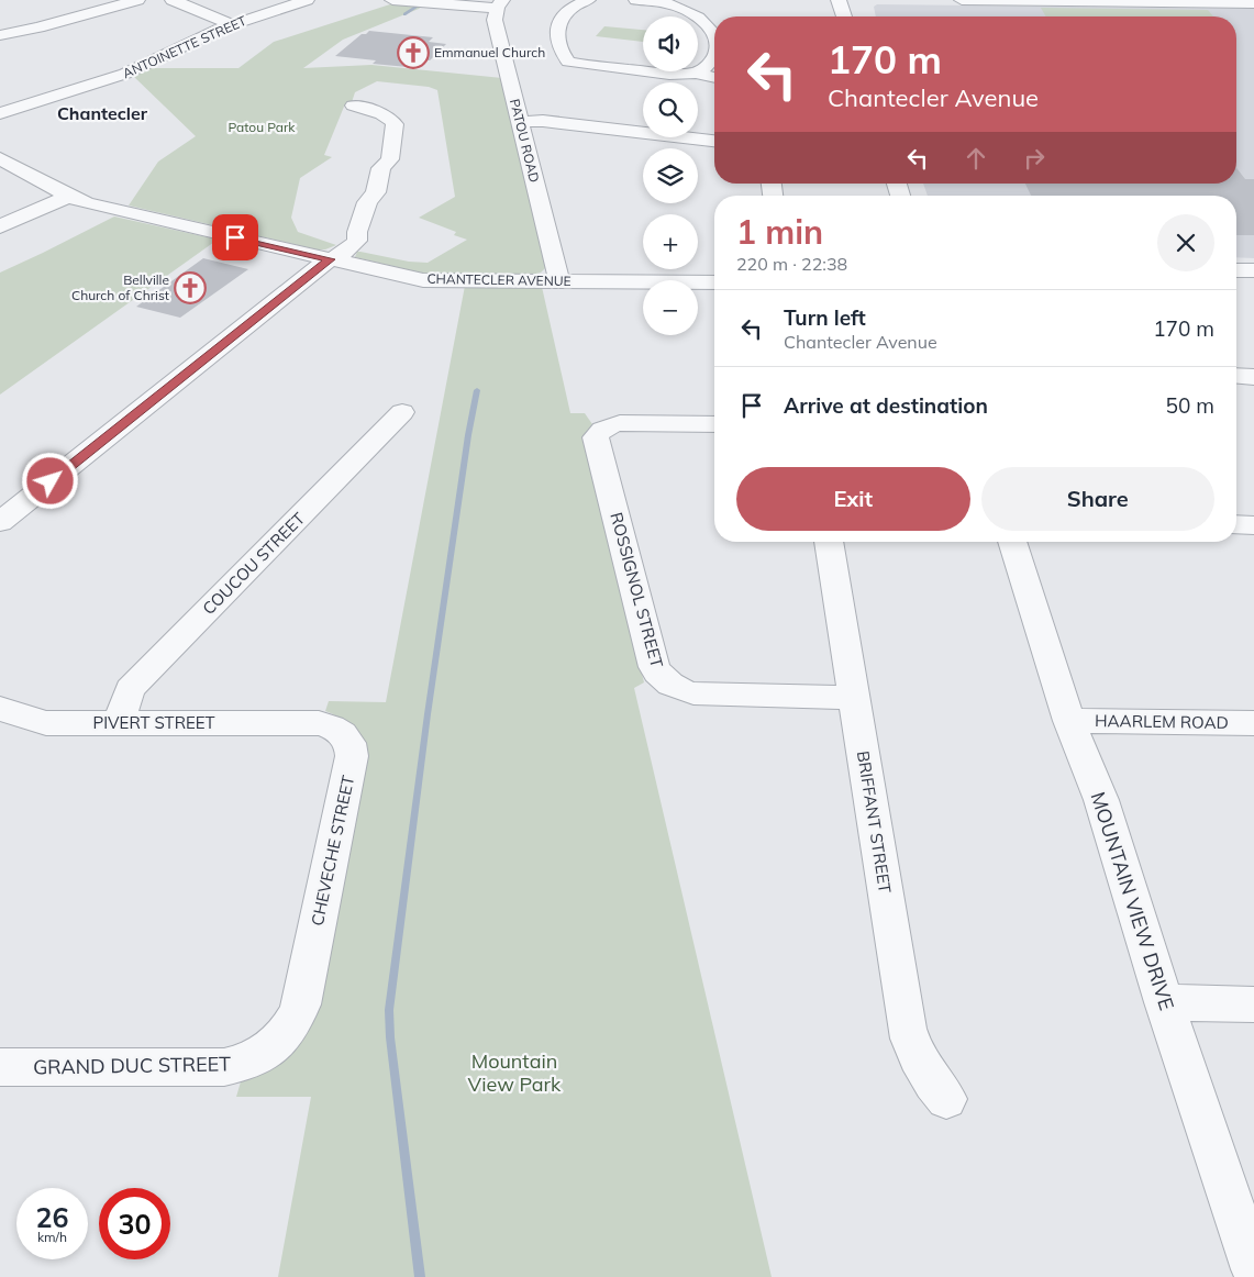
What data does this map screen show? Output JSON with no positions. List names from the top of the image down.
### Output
{
  "streets": {
    "street": [
      "ANTOINETTE STREET",
      "PATOU ROAD",
      "CHANTECLER AVENUE",
      "COUCOU STREET",
      "ROSSIGNOL STREET",
      "HAARLEM ROAD",
      "PIVERT STREET",
      "BRIFFANT STREET",
      "CHEVECHE STREET",
      "MOUNTAIN VIEW DRIVE",
      "GRAND DUC STREET"
    ]
  },
  "crossings": [
    ["PATOU ROAD", "CHANTECLER AVENUE"],
    ["COUCOU STREET", "PIVERT STREET"],
    ["ROSSIGNOL STREET", "BRIFFANT STREET"],
    ["HAARLEM ROAD", "MOUNTAIN VIEW DRIVE"],
    ["PIVERT STREET", "CHEVECHE STREET"],
    ["CHEVECHE STREET", "GRAND DUC STREET"]
  ],
  "districts": ["Chantecler"],
  "parks": ["Patou Park", "Mountain View Park"],
  "places": {
    "church": ["Emmanuel Church", "Bellville Church of Christ"]
  },
  "page": {
    "map_buttons": ["+", "−"],
    "turn": ["170 m", "Chantecler Avenue"],
    "heading": ["1 min", "220 m · 22:38"],
    "list": [
      {
        "name": "Turn left",
        "note": "Chantecler Avenue",
        "value": "170 m"
      },
      {
        "name": "Arrive at destination",
        "value": "50 m"
      }
    ],
    "buttons": ["Exit", "Share"],
    "speed": "26 km/h",
    "limit": "30"
  }
}
